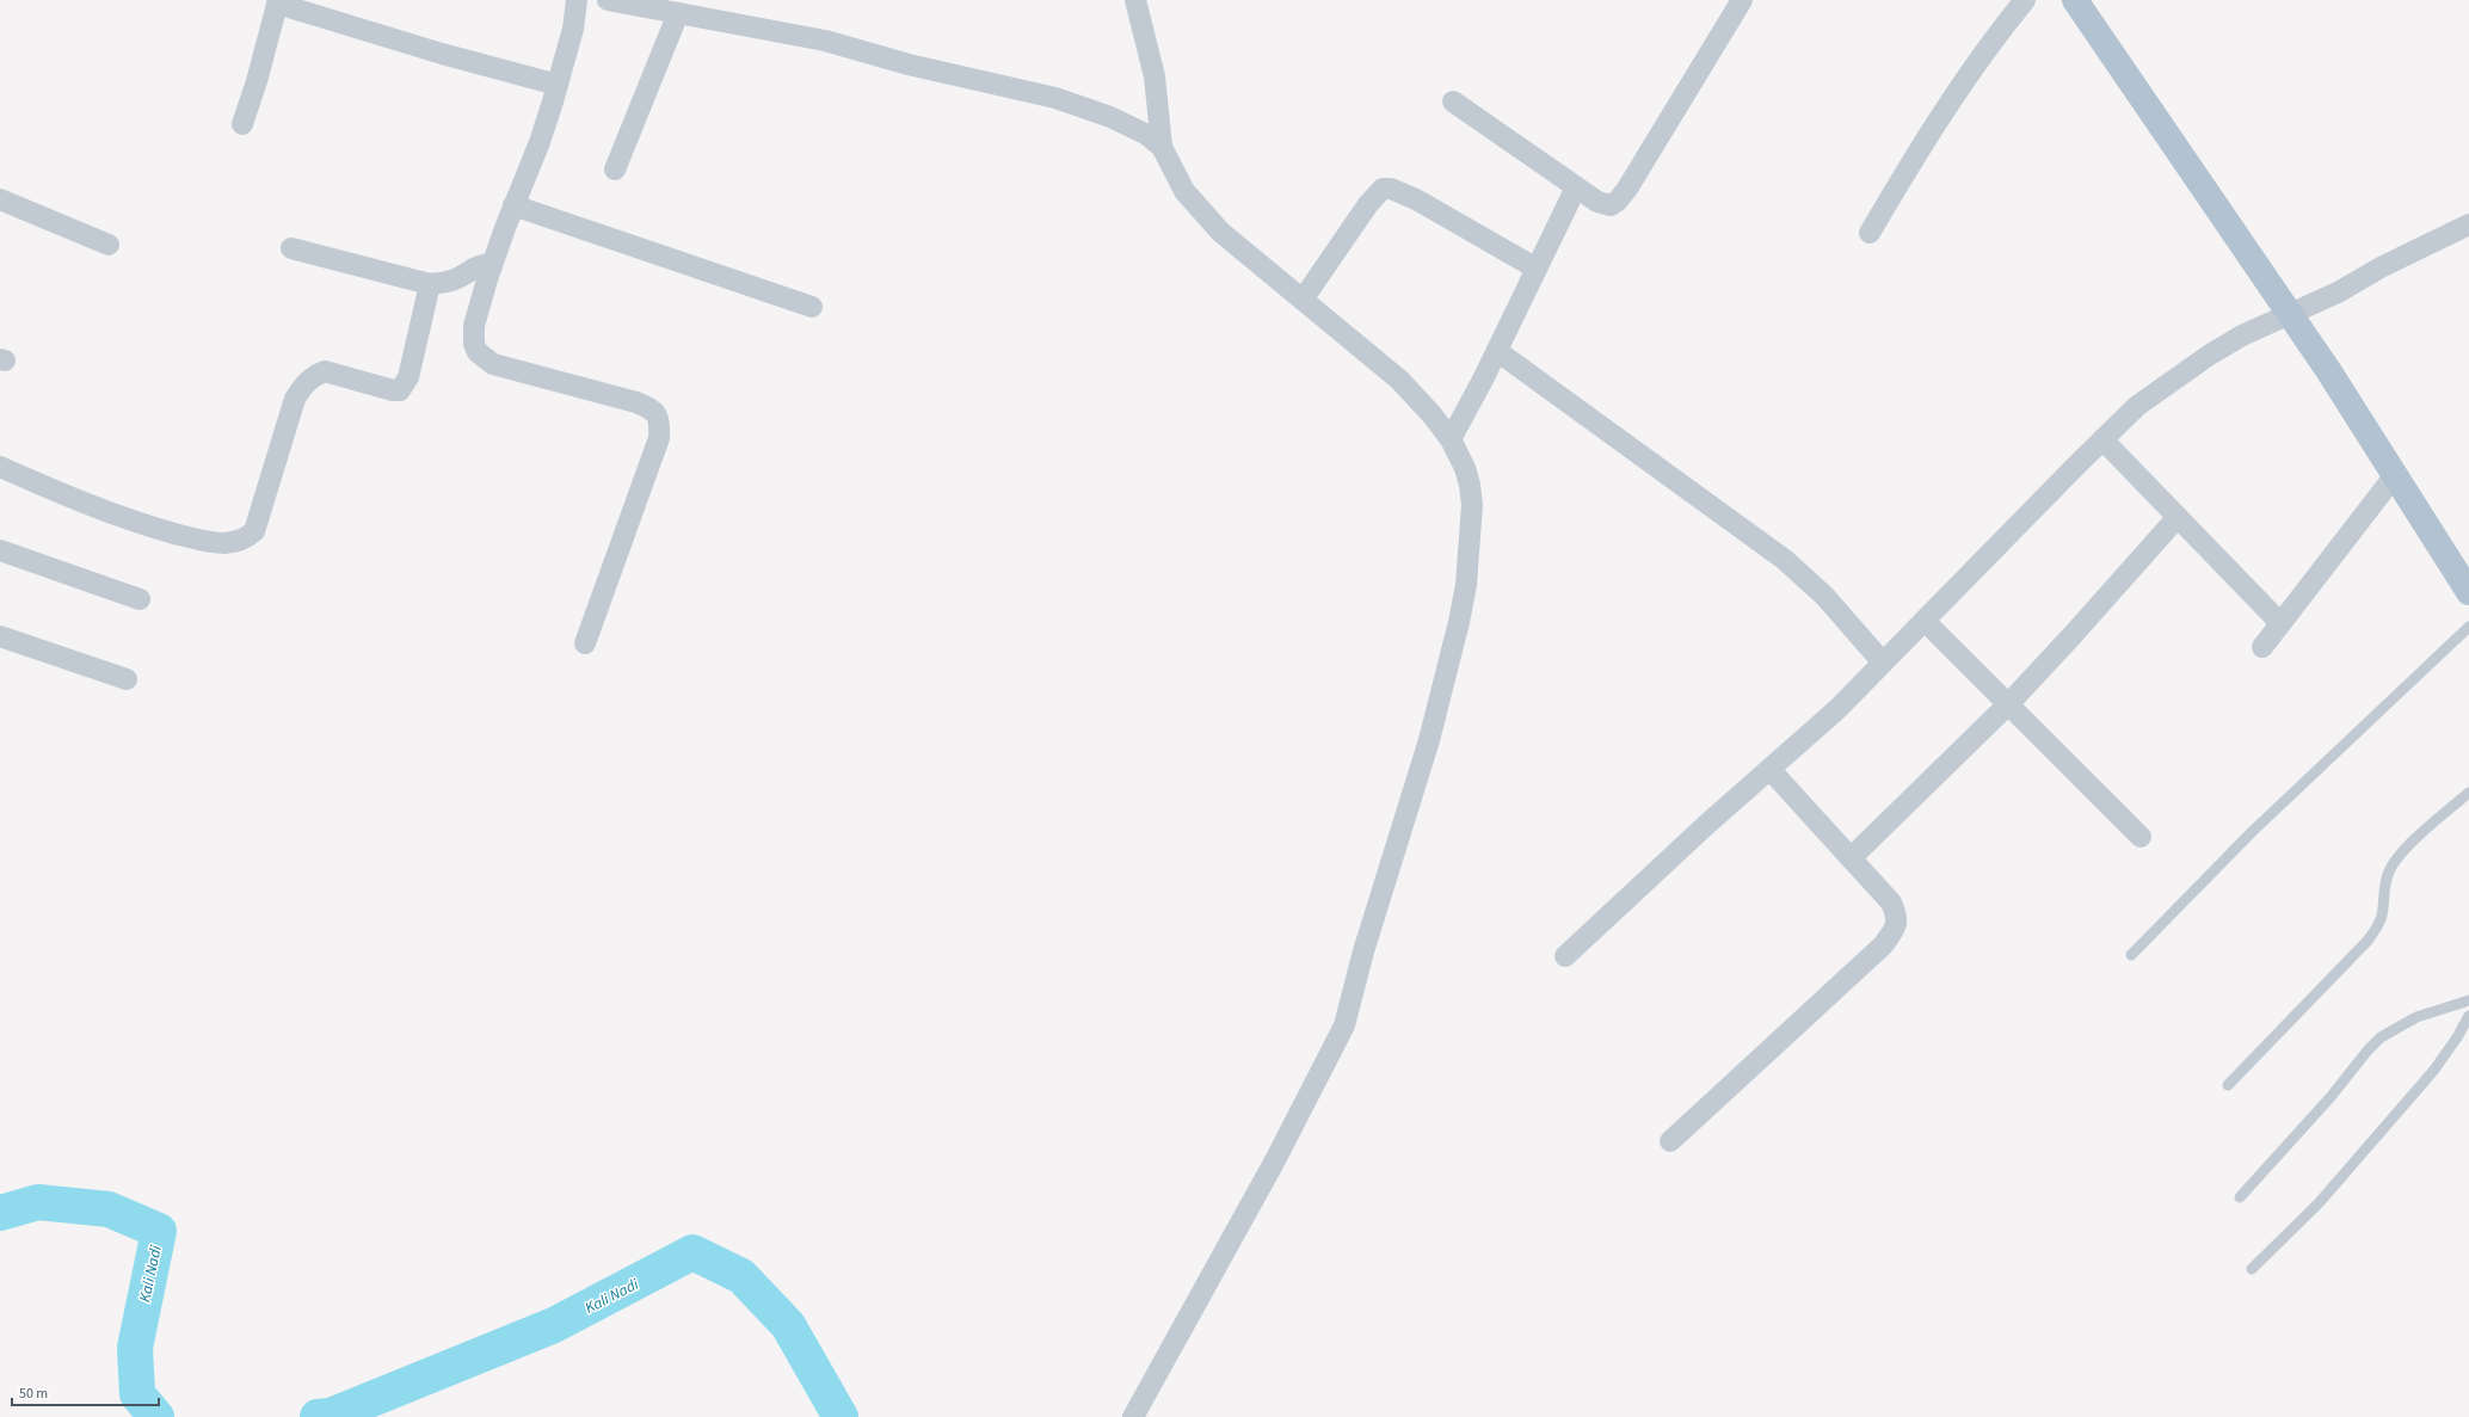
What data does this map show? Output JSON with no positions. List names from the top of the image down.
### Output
{
  "water": ["Kali Nadi"],
  "scale_bar": "50 m"
}
